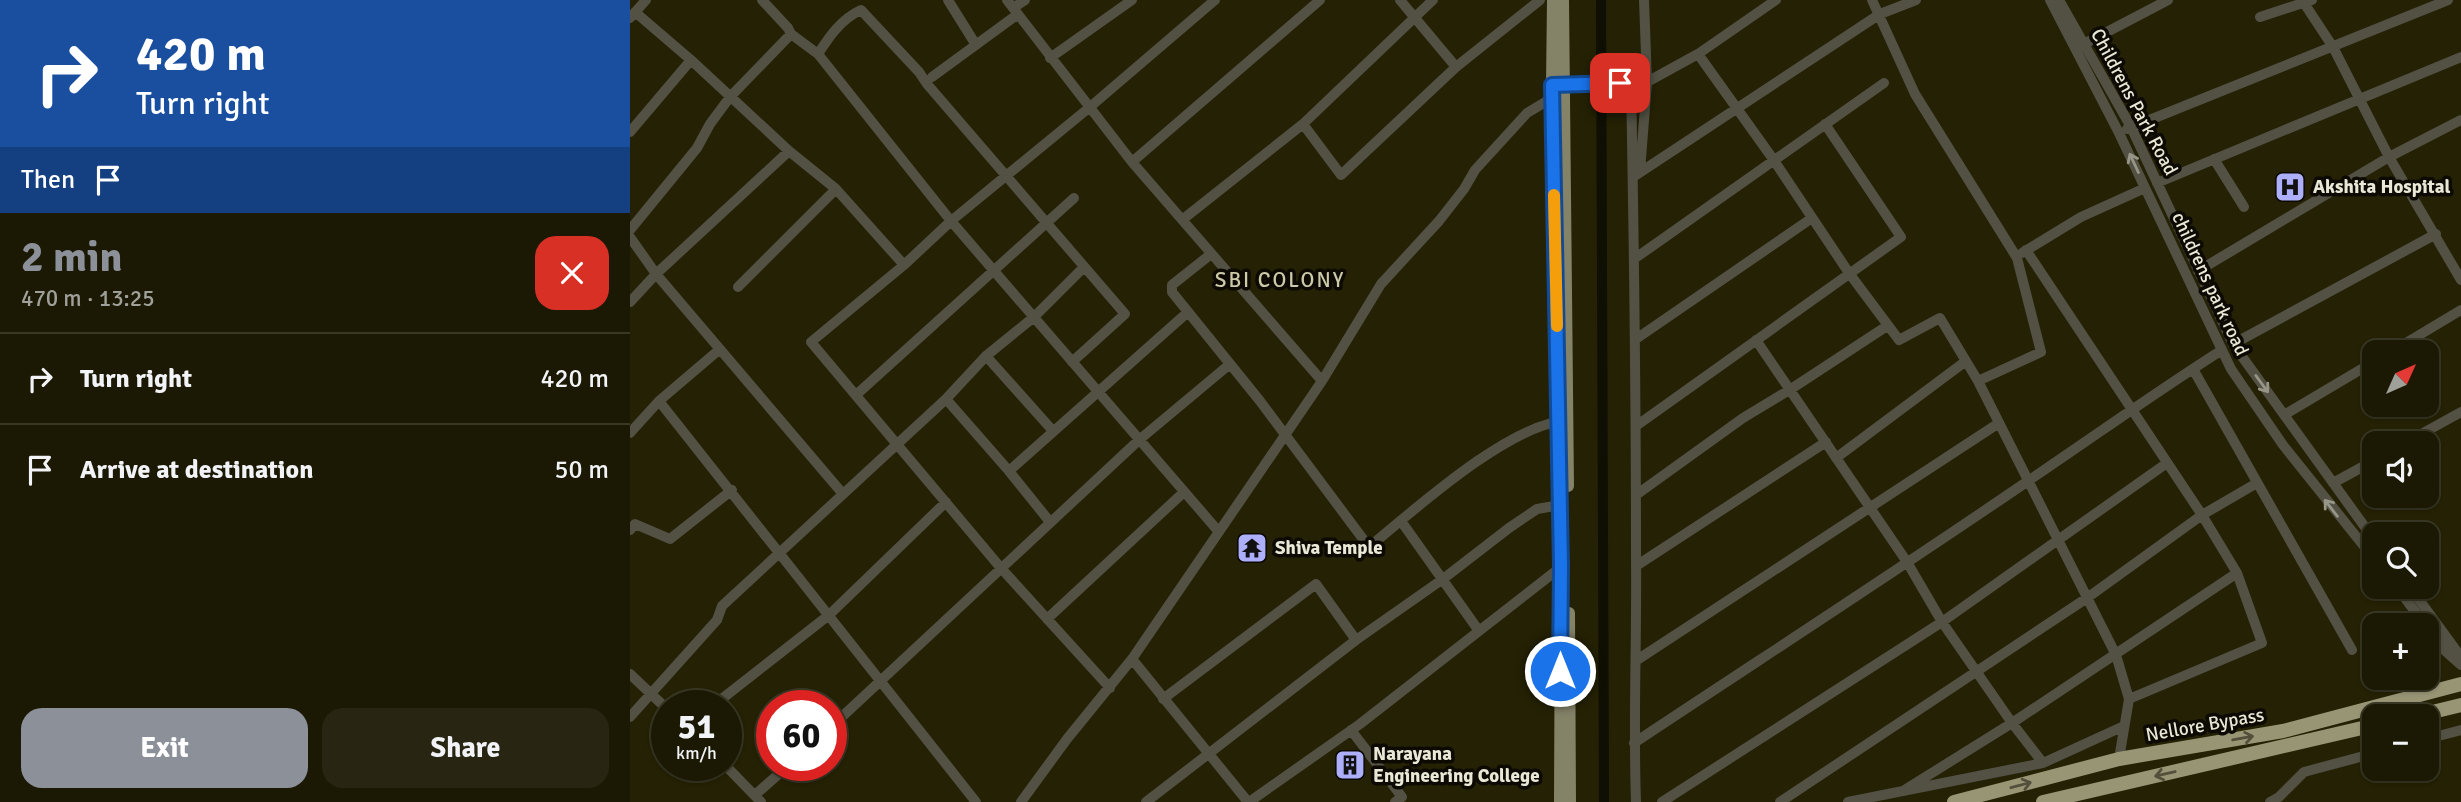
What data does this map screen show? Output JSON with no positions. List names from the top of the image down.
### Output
{
  "streets": {
    "highway": ["Nellore Bypass"],
    "street": ["Childrens Park Road", "childrens park road"]
  },
  "districts": ["SBI COLONY"],
  "places": {
    "hospital": ["Akshita Hospital"],
    "temple": ["Shiva Temple"],
    "building": ["Narayana Engineering College"]
  },
  "north": "top right",
  "page": {
    "turn": ["420 m", "Turn right"],
    "then": "Then",
    "heading": ["2 min", "470 m · 13:25"],
    "list": [
      {
        "name": "Turn right",
        "value": "420 m"
      },
      {
        "name": "Arrive at destination",
        "value": "50 m"
      }
    ],
    "map_buttons": ["+", "−"],
    "speed": "51 km/h",
    "limit": "60",
    "buttons": ["Exit", "Share"]
  }
}
